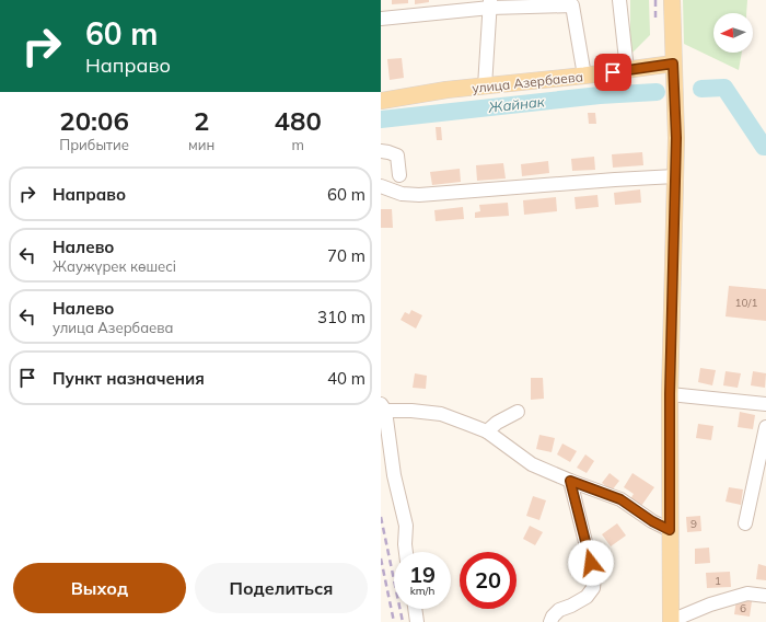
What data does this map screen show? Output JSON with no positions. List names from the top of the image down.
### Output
{
  "streets": {
    "main road": ["улица Азербаева"]
  },
  "water": ["Жайнак"],
  "house_numbers": [
    "10/1",
    "9",
    "1",
    "6"
  ],
  "north": "left",
  "page": {
    "turn": ["60 m", "Направо"],
    "eta": [
      "20:06",
      "Прибытие",
      "2",
      "мин",
      "480",
      "m"
    ],
    "list": [
      {
        "name": "Направо",
        "value": "60 m"
      },
      {
        "name": "Налево",
        "note": "Жаужүрек көшесі",
        "value": "70 m"
      },
      {
        "name": "Налево",
        "note": "улица Азербаева",
        "value": "310 m"
      },
      {
        "name": "Пункт назначения",
        "value": "40 m"
      }
    ],
    "speed": "19 km/h",
    "limit": "20",
    "buttons": ["Выход", "Поделиться"]
  }
}
